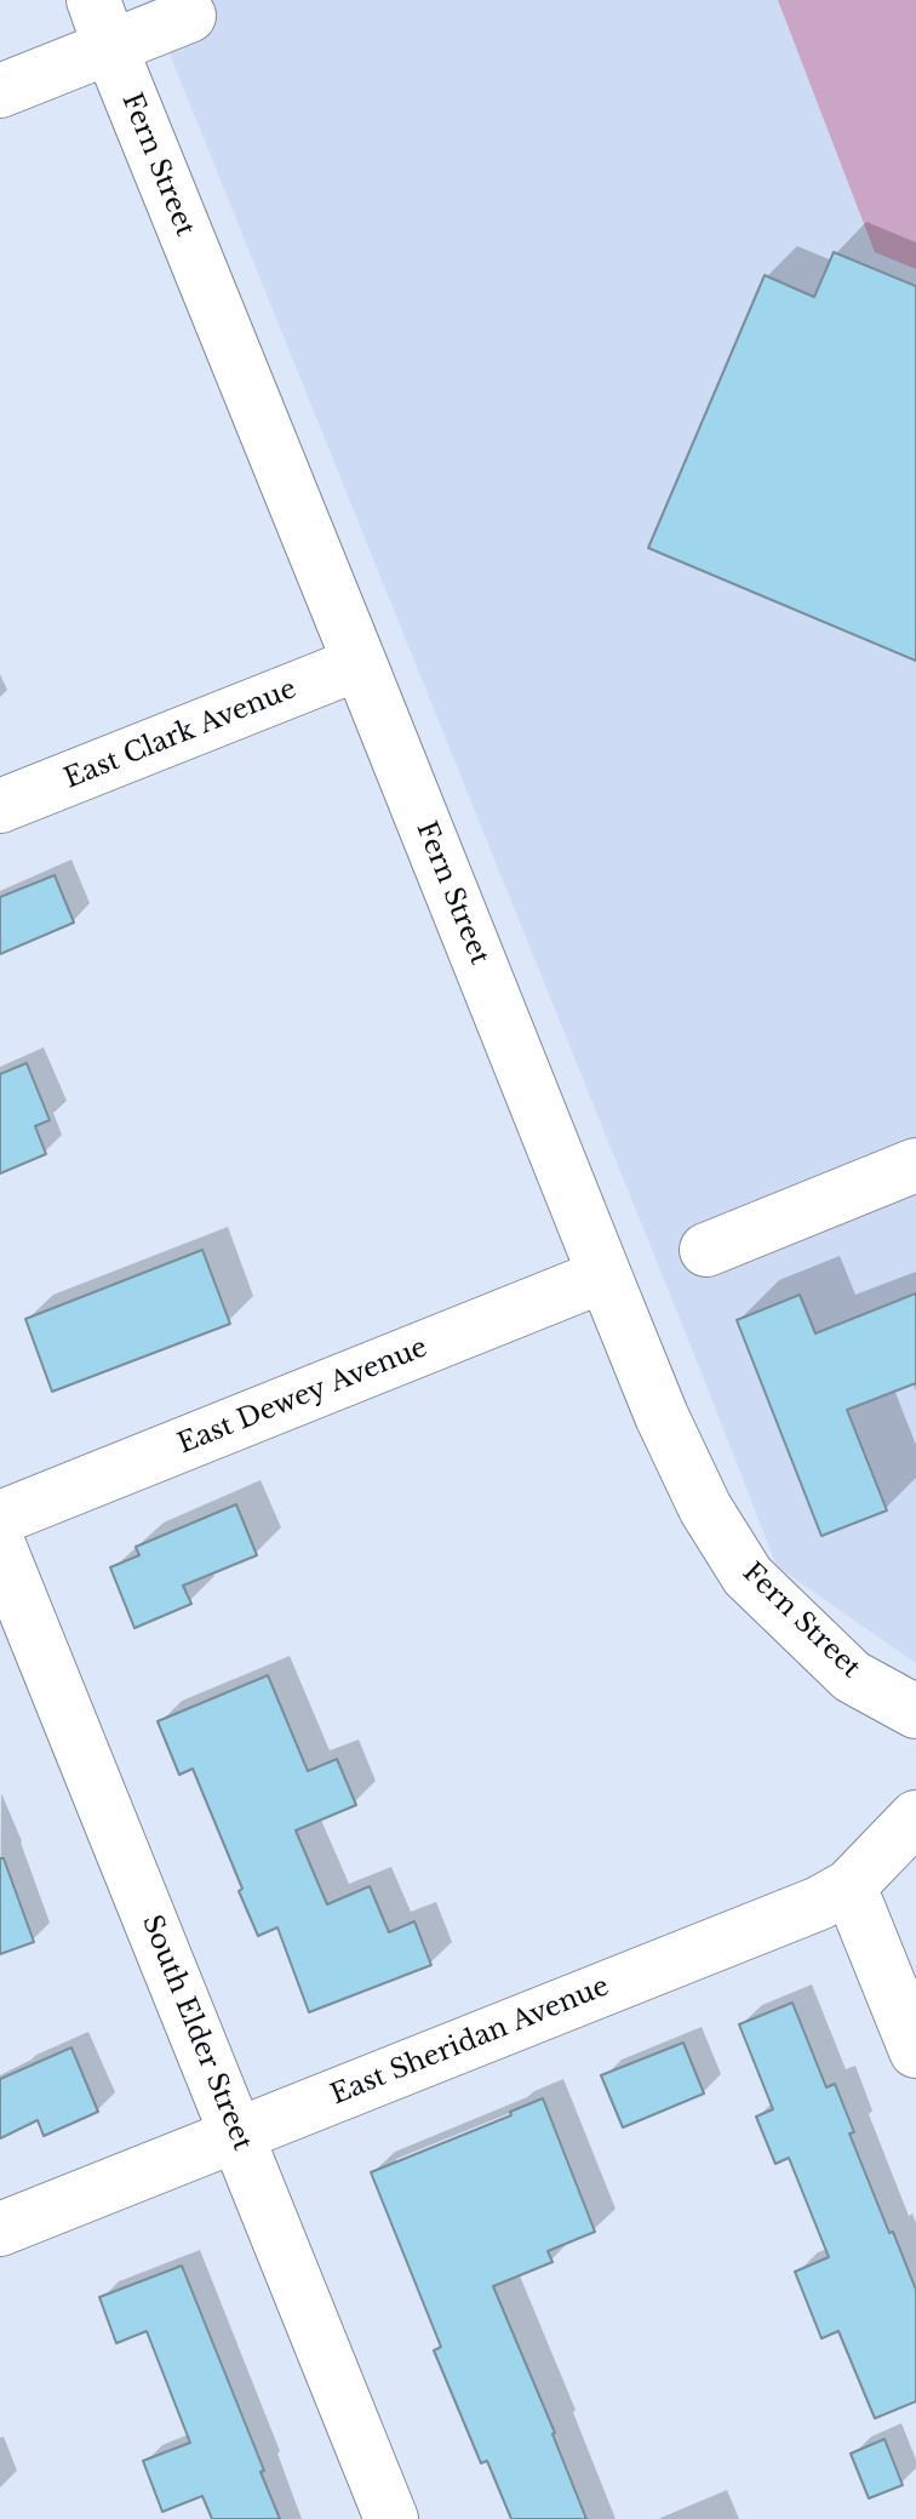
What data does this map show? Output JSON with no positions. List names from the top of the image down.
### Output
{
  "streets": {
    "street": [
      "Fern Street",
      "East Clark Avenue",
      "East Dewey Avenue",
      "South Elder Street",
      "East Sheridan Avenue"
    ]
  },
  "crossings": [
    ["Fern Street", "East Clark Avenue"],
    ["Fern Street", "East Dewey Avenue"],
    ["South Elder Street", "East Sheridan Avenue"]
  ]
}
